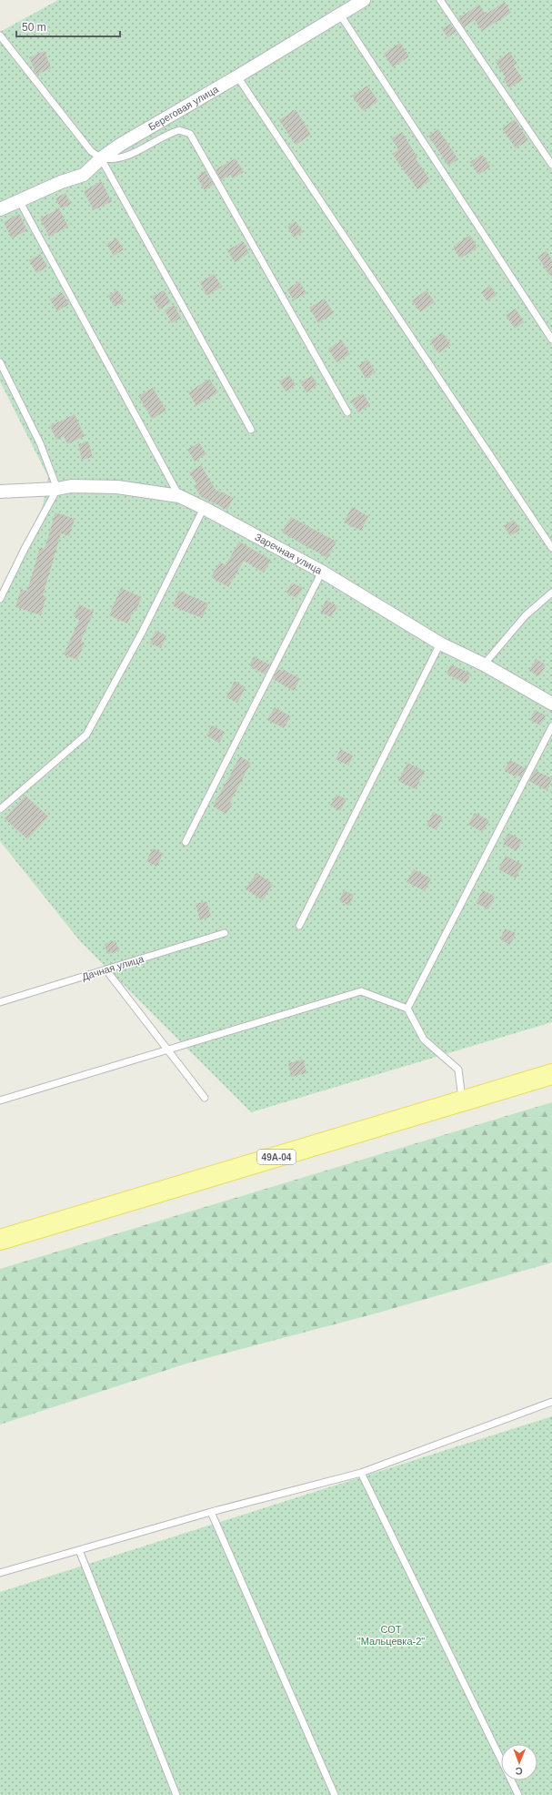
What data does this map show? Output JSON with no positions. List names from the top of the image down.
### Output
{
  "streets": {
    "main road": ["49А-04"],
    "street": ["Береговая улица", "Заречная улица"],
    "lane": ["Дачная улица"]
  },
  "parks": ["СОТ \"Мальцевка-2\""],
  "scale_bar": "50 m",
  "north": "bottom"
}
